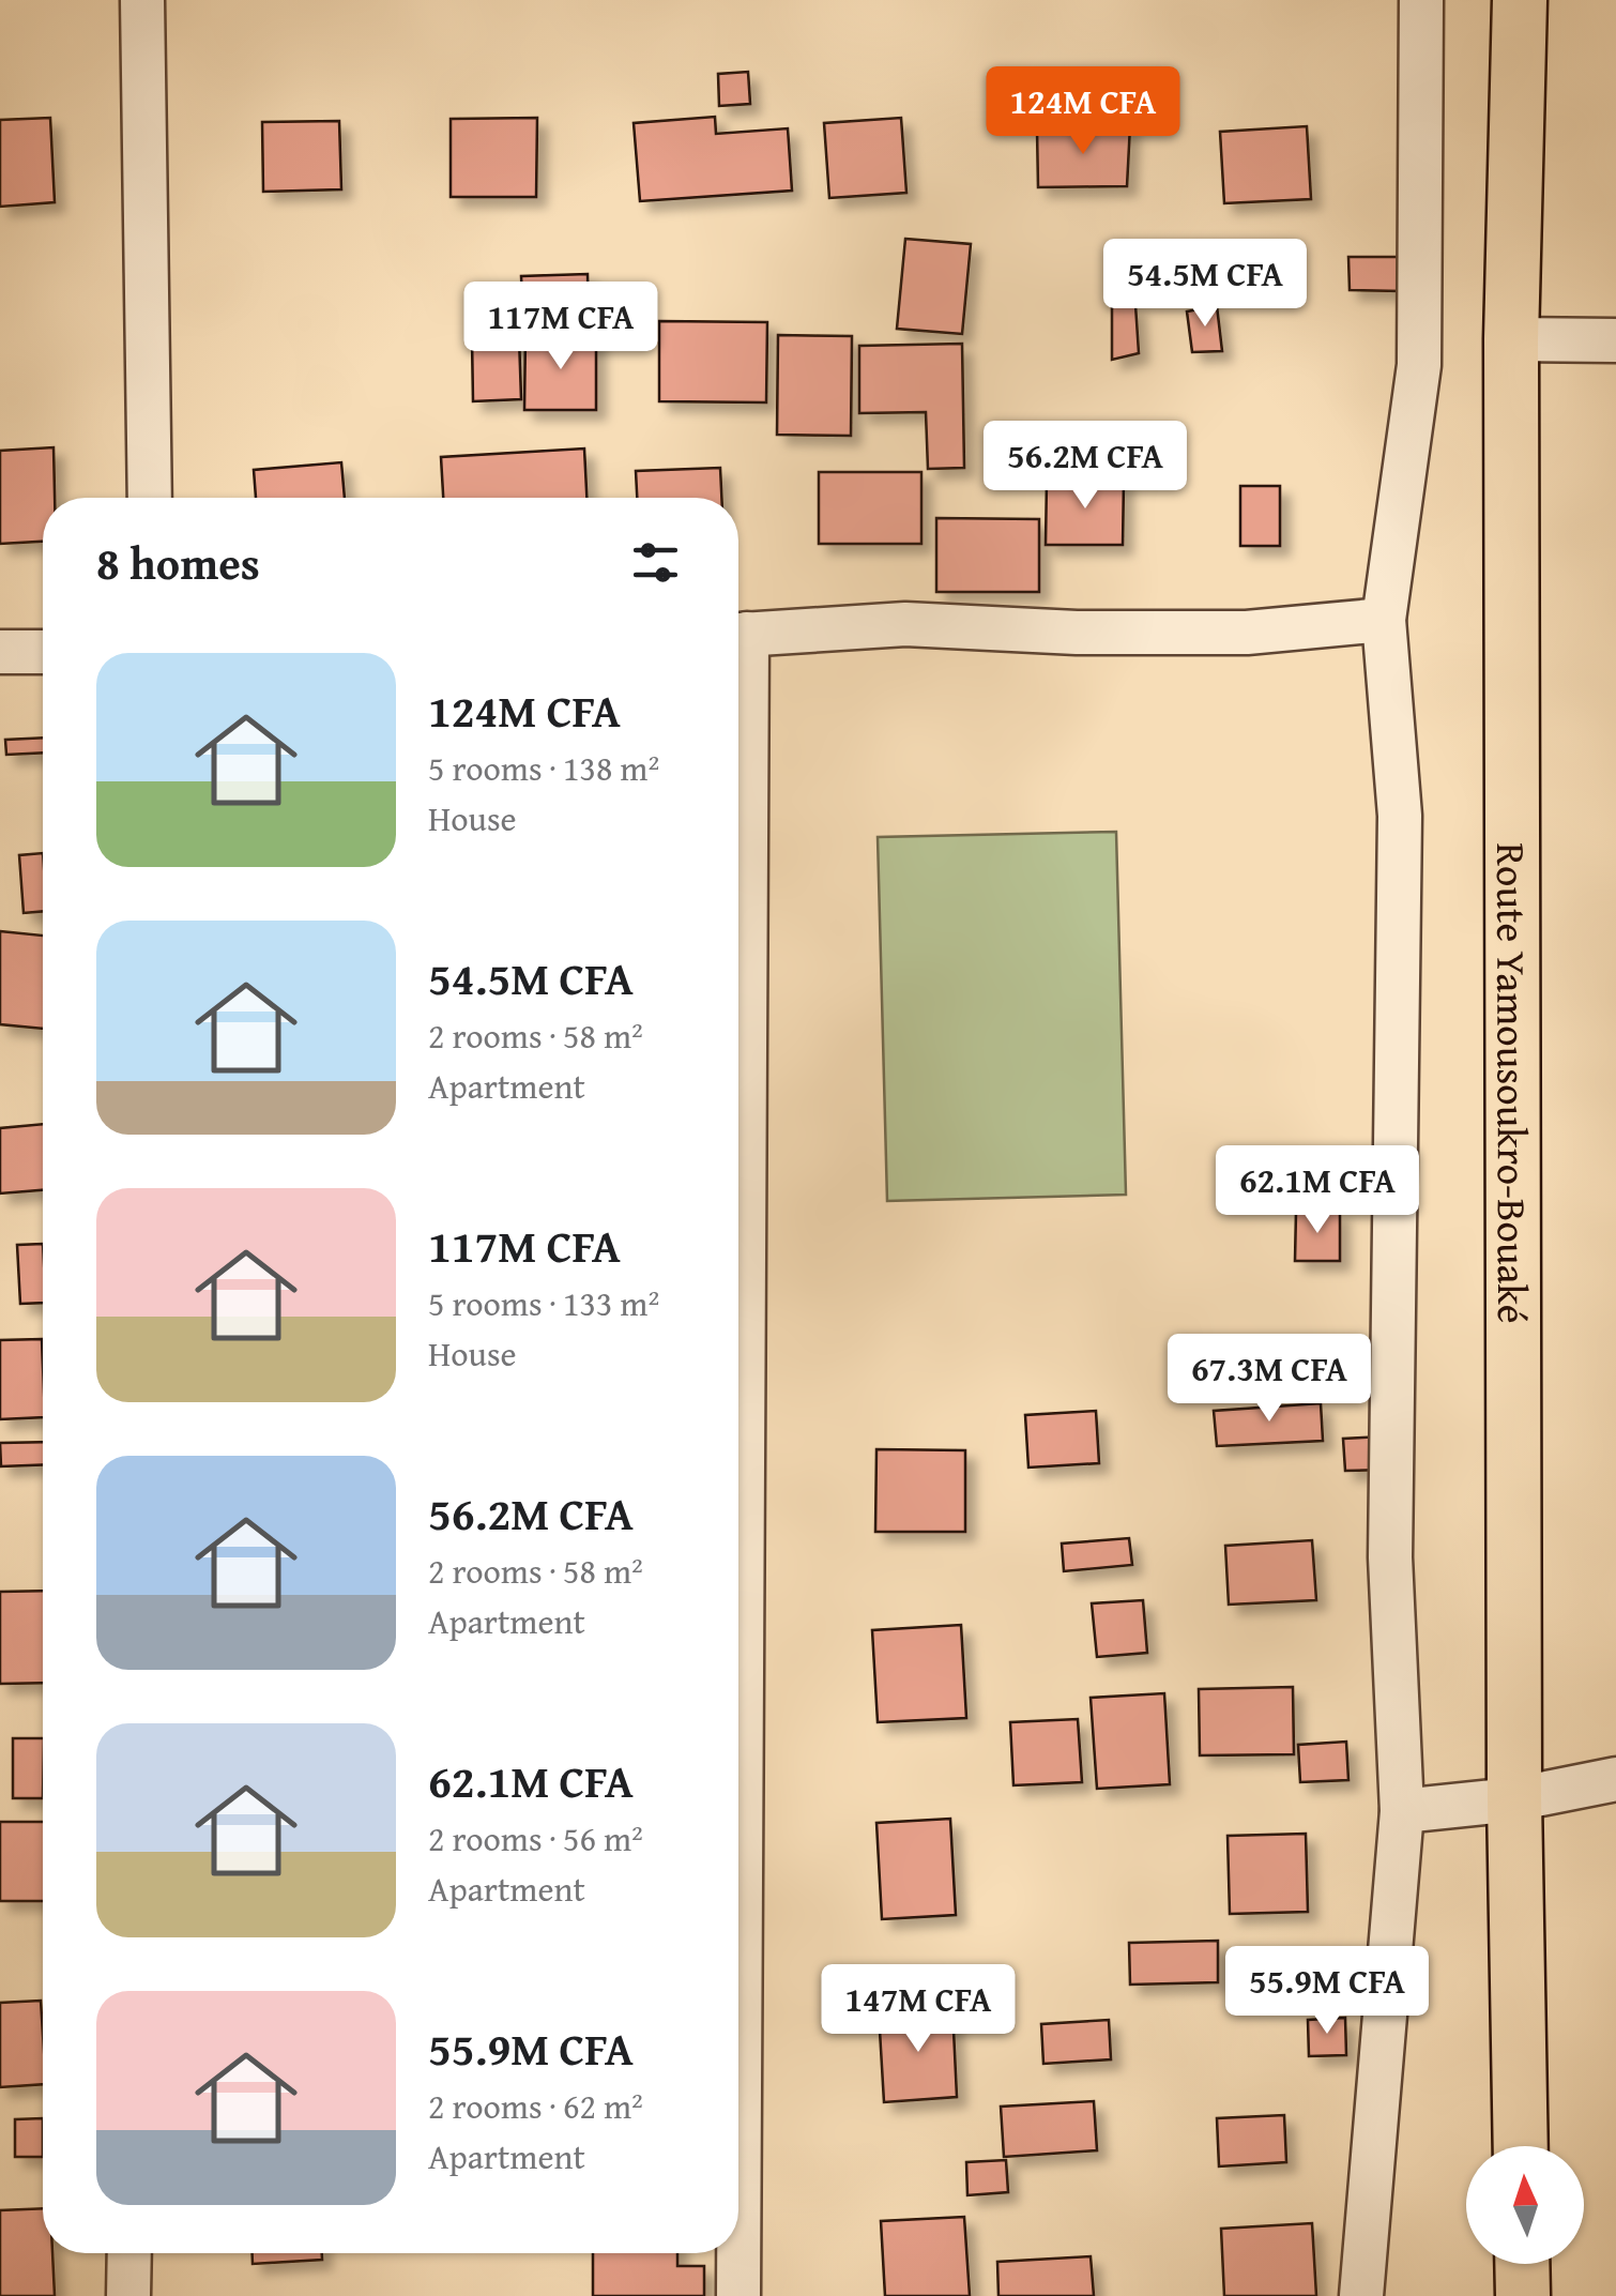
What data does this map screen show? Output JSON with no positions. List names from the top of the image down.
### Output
{
  "streets": {
    "main road": ["Route Yamousoukro-Bouaké"]
  },
  "north": "top",
  "page": {
    "price": [
      "124M CFA",
      "54.5M CFA",
      "117M CFA",
      "56.2M CFA",
      "62.1M CFA",
      "67.3M CFA",
      "55.9M CFA",
      "147M CFA"
    ],
    "heading": "8 homes",
    "list": [
      {
        "name": "124M CFA",
        "note": "5 rooms · 138 m² · House"
      },
      {
        "name": "54.5M CFA",
        "note": "2 rooms · 58 m² · Apartment"
      },
      {
        "name": "117M CFA",
        "note": "5 rooms · 133 m² · House"
      },
      {
        "name": "56.2M CFA",
        "note": "2 rooms · 58 m² · Apartment"
      },
      {
        "name": "62.1M CFA",
        "note": "2 rooms · 56 m² · Apartment"
      },
      {
        "name": "55.9M CFA",
        "note": "2 rooms · 62 m² · Apartment"
      }
    ]
  }
}
